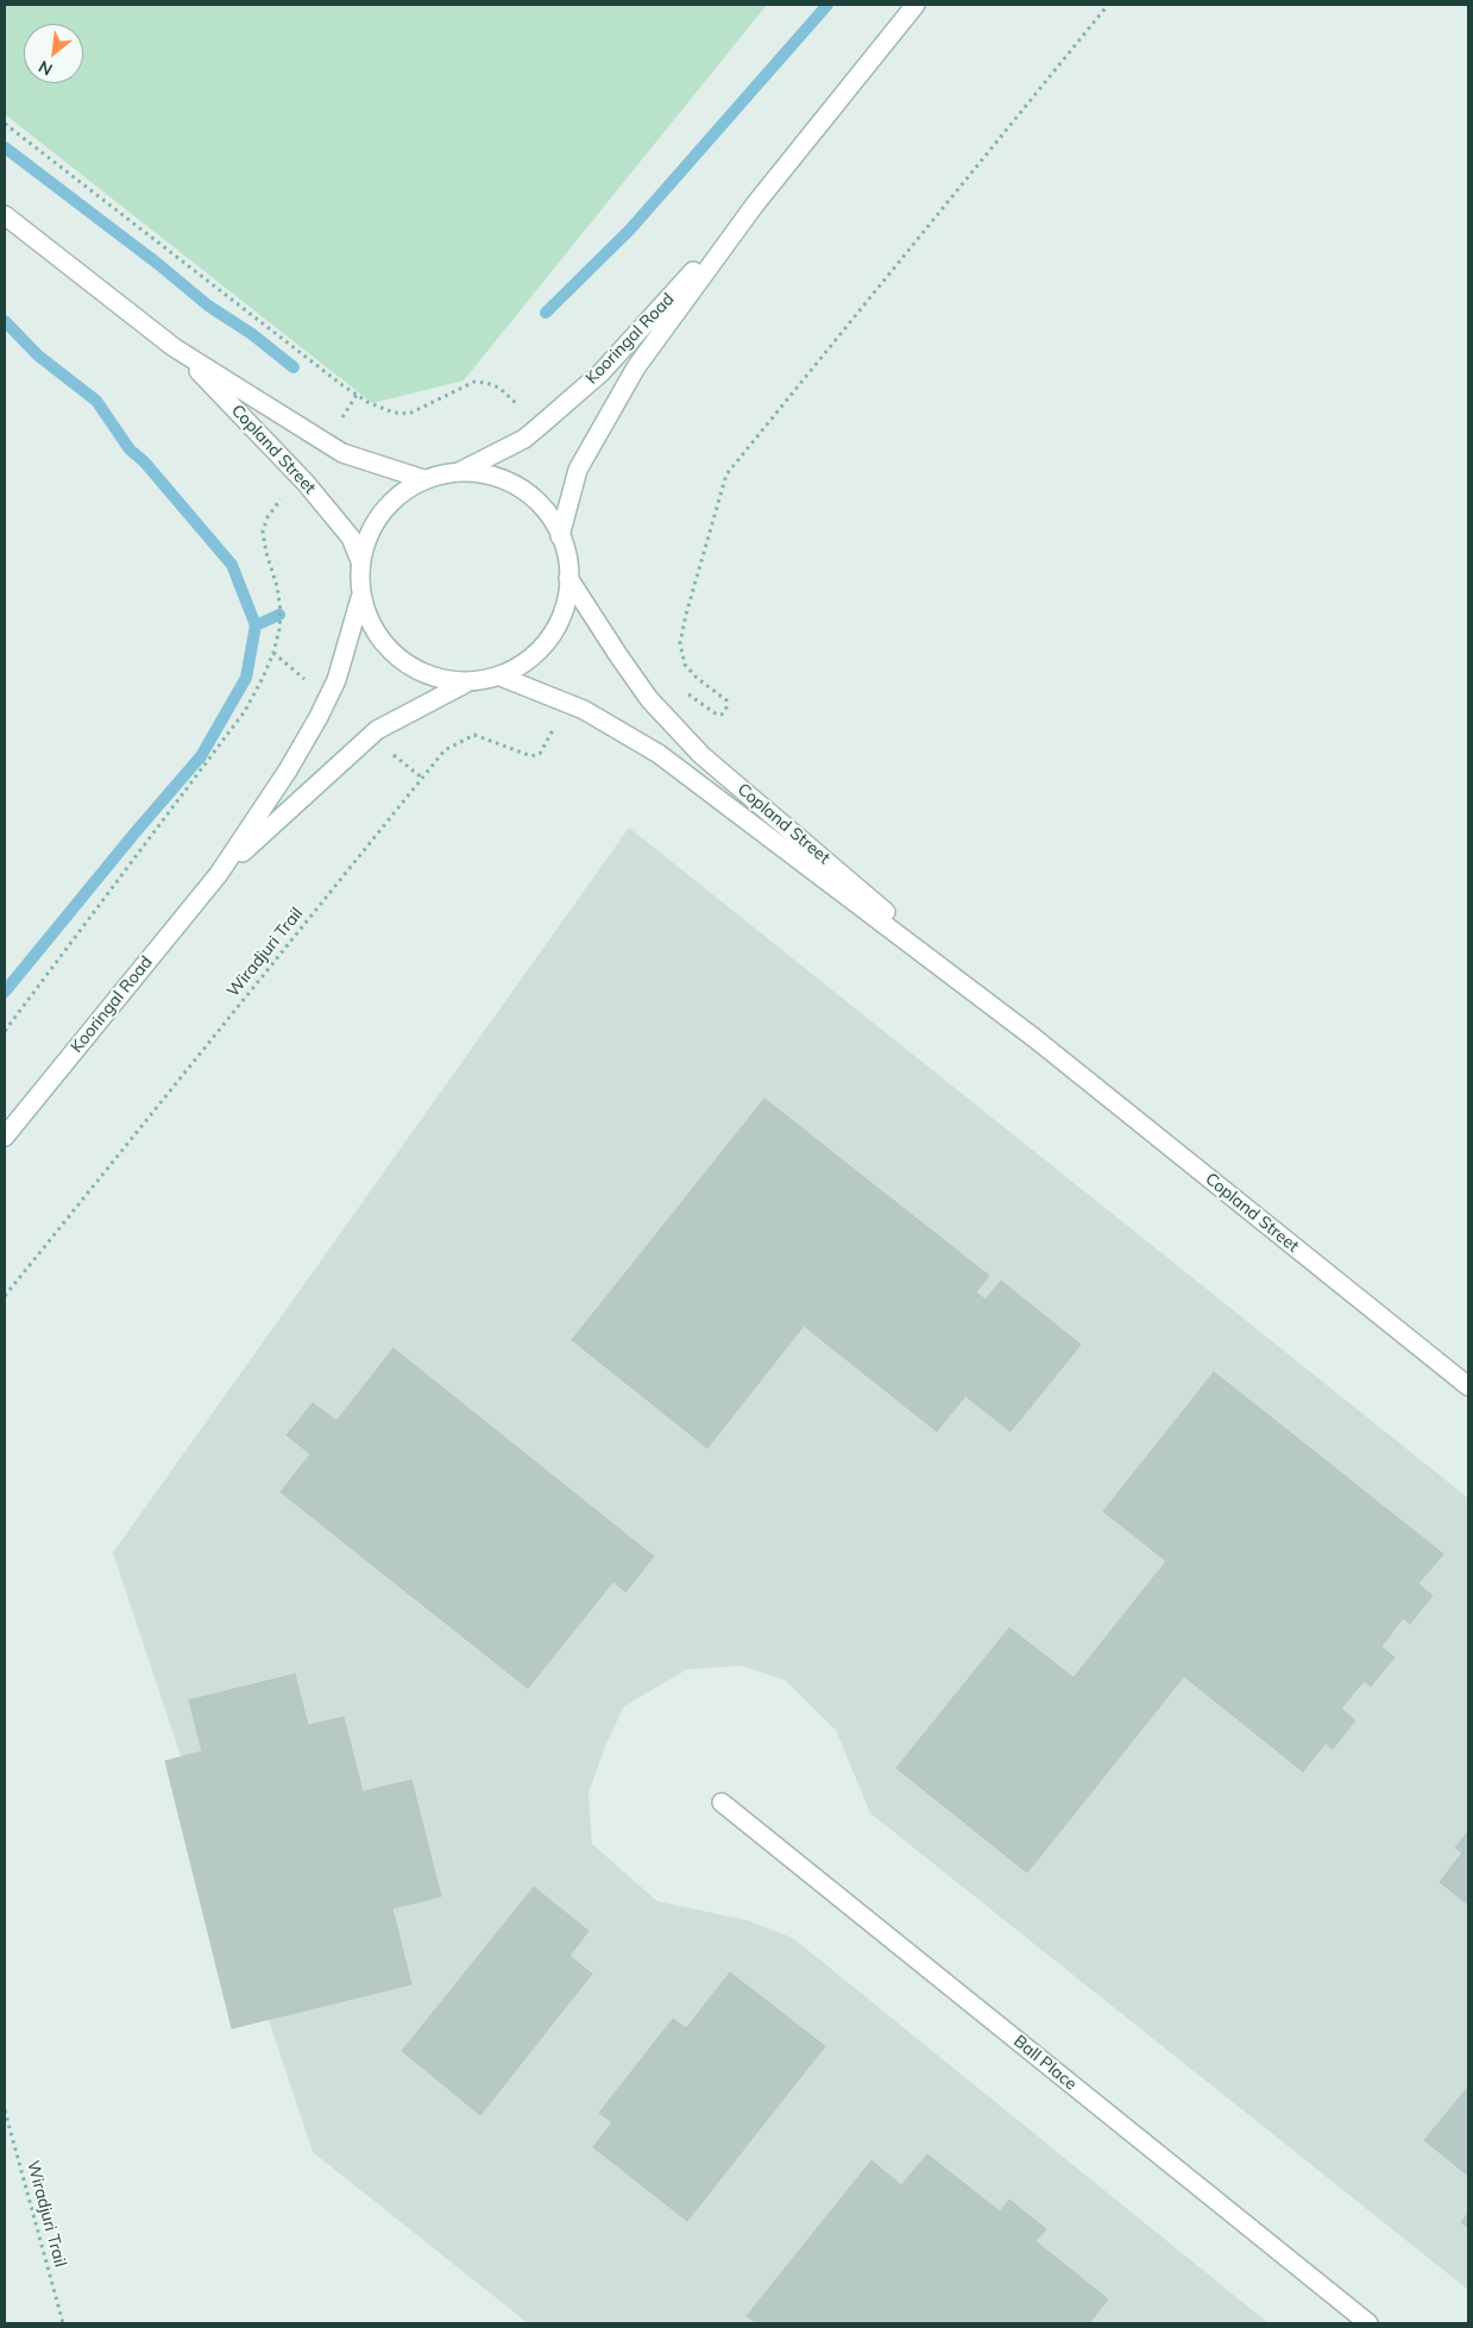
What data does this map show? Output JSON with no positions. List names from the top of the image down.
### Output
{
  "streets": {
    "street": ["Kooringal Road", "Copland Street", "Ball Place"],
    "path": ["Wiradjuri Trail"]
  },
  "crossings": [
    ["Kooringal Road", "Copland Street"],
    ["Copland Street", "Wiradjuri Trail"]
  ],
  "north": "bottom left"
}
